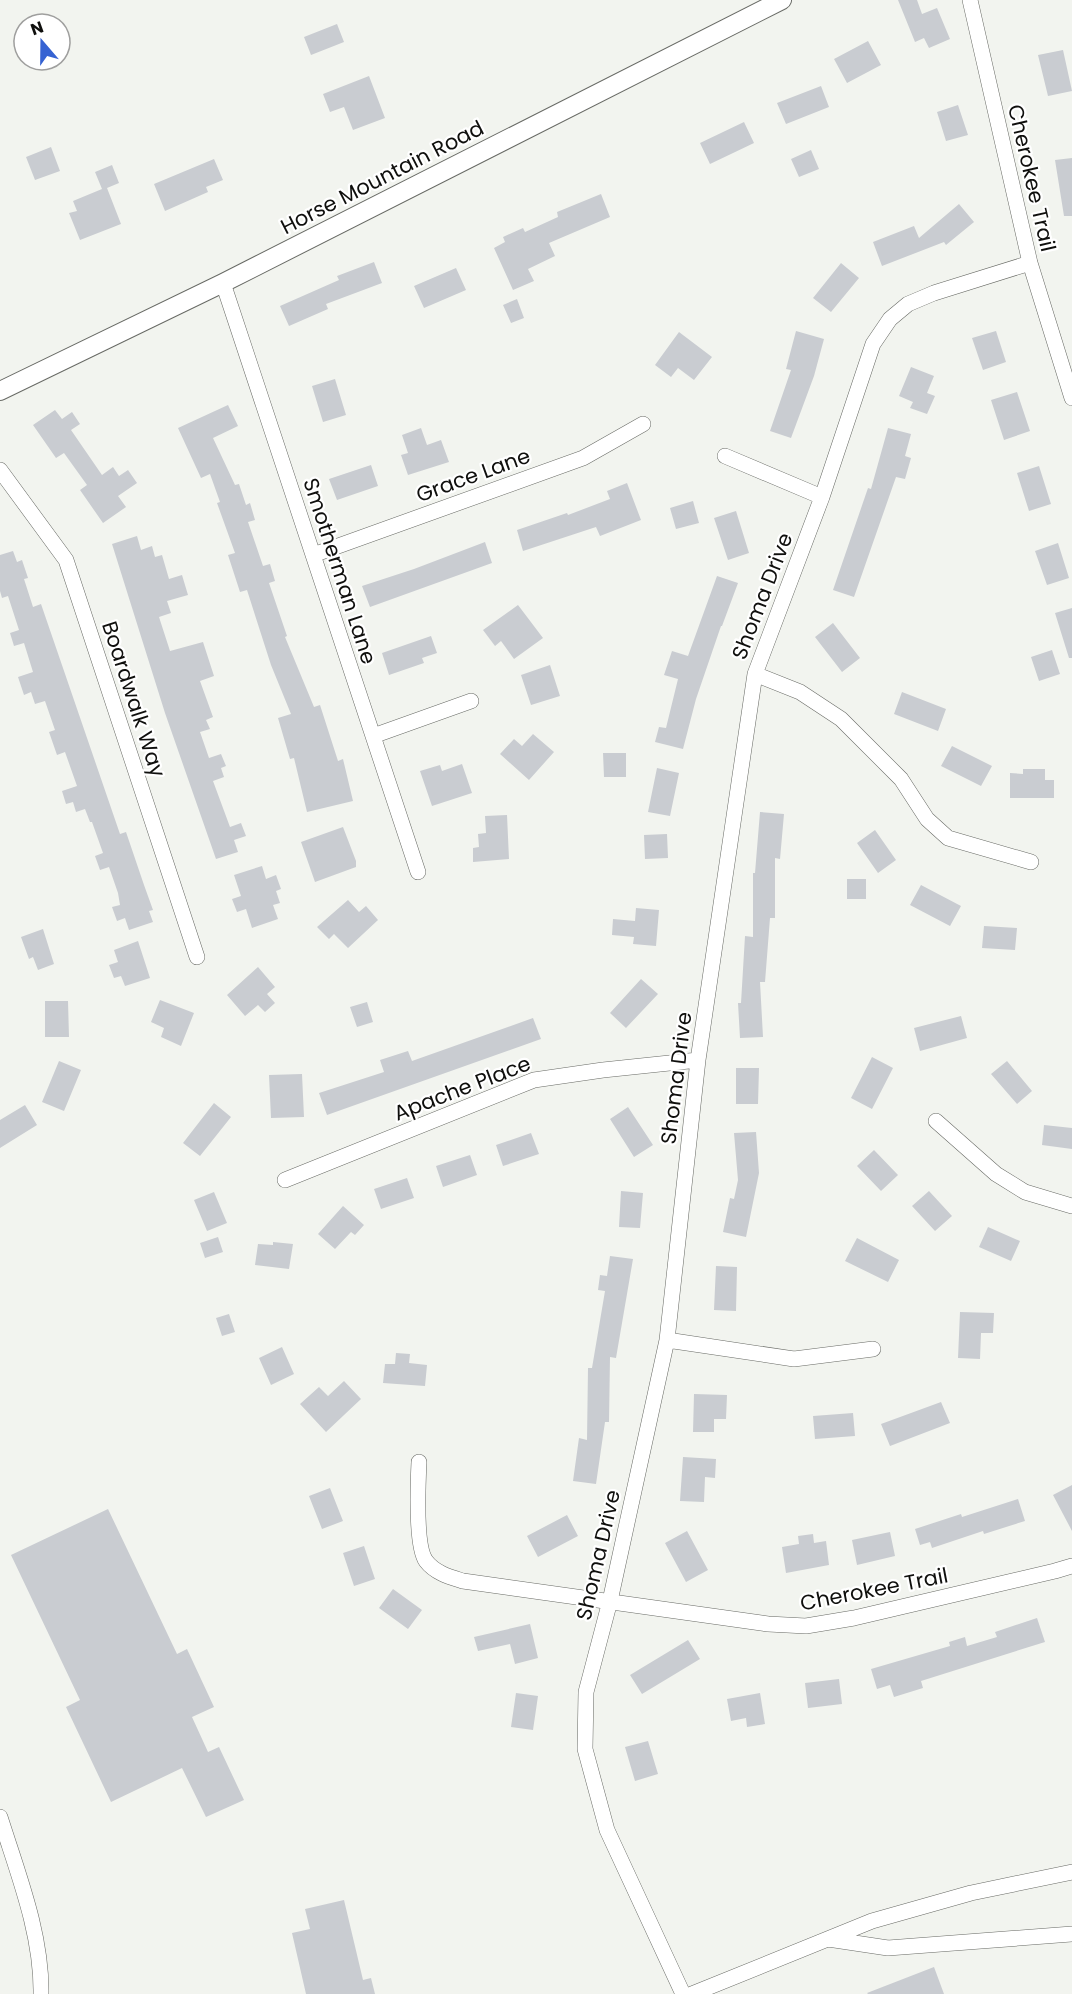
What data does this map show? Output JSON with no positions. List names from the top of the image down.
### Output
{
  "streets": {
    "street": [
      "Horse Mountain Road",
      "Cherokee Trail",
      "Grace Lane",
      "Smotherman Lane",
      "Shoma Drive",
      "Boardwalk Way",
      "Apache Place"
    ]
  },
  "crossings": [
    ["Horse Mountain Road", "Smotherman Lane"],
    ["Cherokee Trail", "Shoma Drive"],
    ["Grace Lane", "Smotherman Lane"],
    ["Shoma Drive", "Apache Place"]
  ],
  "north": "top"
}
